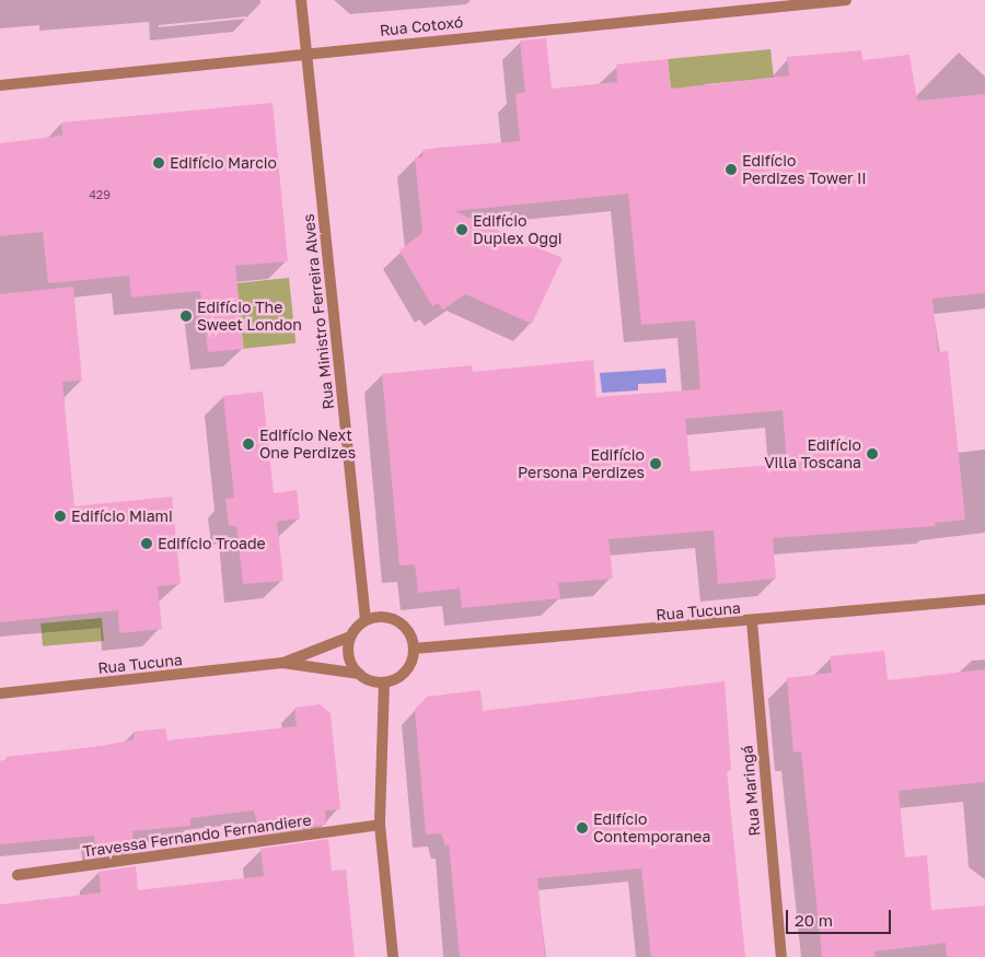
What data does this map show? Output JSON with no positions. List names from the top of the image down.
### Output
{
  "streets": {
    "street": [
      "Rua Cotoxó",
      "Rua Ministro Ferreira Alves",
      "Rua Tucuna",
      "Rua Maringá",
      "Travessa Fernando Fernandiere"
    ]
  },
  "crossings": [
    ["Rua Cotoxó", "Rua Ministro Ferreira Alves"],
    ["Rua Ministro Ferreira Alves", "Rua Tucuna"],
    ["Rua Tucuna", "Rua Maringá"]
  ],
  "places": [
    "Edifício Marcio",
    "Edifício Perdizes Tower II",
    "Edifício Duplex Oggi",
    "Edifício The Sweet London",
    "Edifício Next One Perdizes",
    "Edifício Villa Toscana",
    "Edifício Persona Perdizes",
    "Edifício Miami",
    "Edifício Troade",
    "Edifício Contemporanea"
  ],
  "house_numbers": ["429"],
  "scale_bar": "20 m"
}
